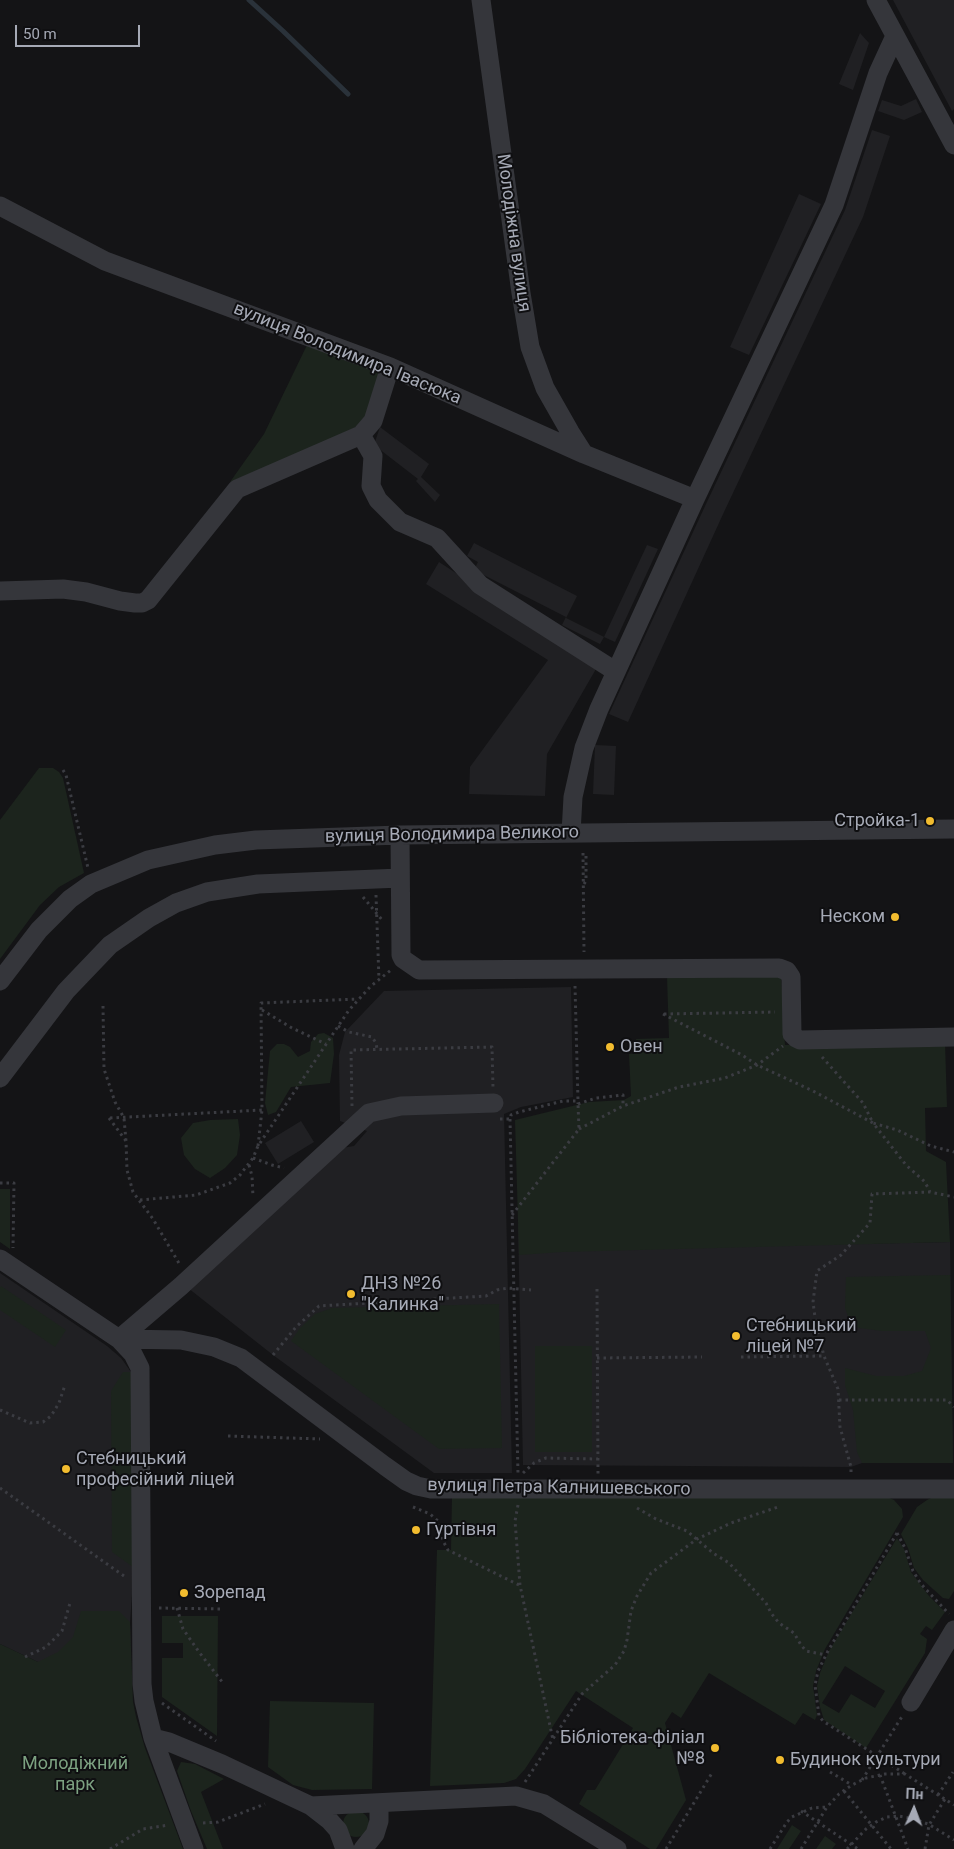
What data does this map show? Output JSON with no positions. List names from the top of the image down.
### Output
{
  "streets": {
    "street": [
      "Молодіжна вулиця",
      "вулиця Володимира Івасюка",
      "вулиця Володимира Великого",
      "вулиця Петра Калнишевського"
    ]
  },
  "crossings": [
    ["Молодіжна вулиця", "вулиця Володимира Івасюка"]
  ],
  "parks": ["Молодіжний парк"],
  "places": [
    "Стройка-1",
    "Неском",
    "Овен",
    "ДНЗ №26 \"Калинка\"",
    "Стебницький ліцей №7",
    "Стебницький професійний ліцей",
    "Гуртівня",
    "Зорепад",
    "Бібліотека-філіал №8",
    "Будинок культури"
  ],
  "scale_bar": "50 m",
  "north": "top"
}
